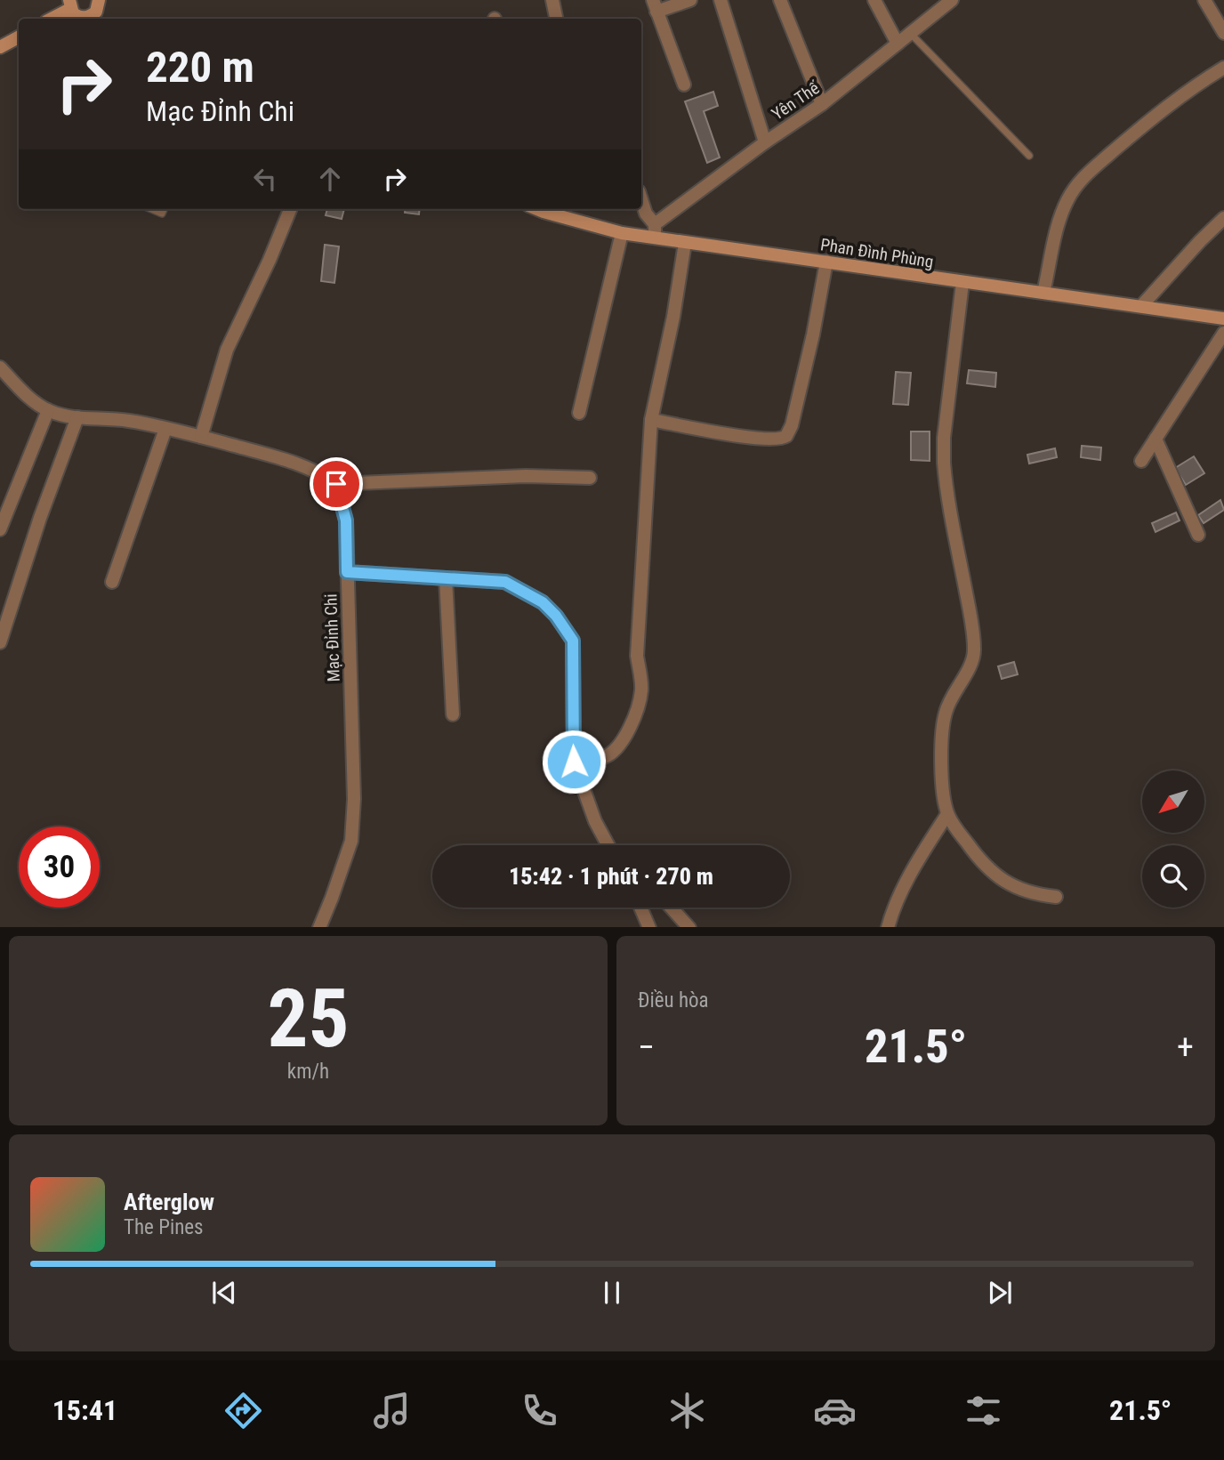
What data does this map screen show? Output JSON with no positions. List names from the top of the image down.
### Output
{
  "streets": {
    "street": ["Yên Thế", "Phan Đình Phùng", "Mạc Đỉnh Chi"]
  },
  "north": "bottom left",
  "page": {
    "turn": ["220 m", "Mạc Đỉnh Chi"],
    "limit": "30",
    "trip": "15:42 · 1 phút · 270 m",
    "tile": [
      ["25", "km/h"],
      "Điều hòa"
    ],
    "heat": ["−", "21.5°", "+"],
    "song": ["Afterglow", "The Pines"],
    "tabs": ["15:41", "21.5°"]
  }
}
